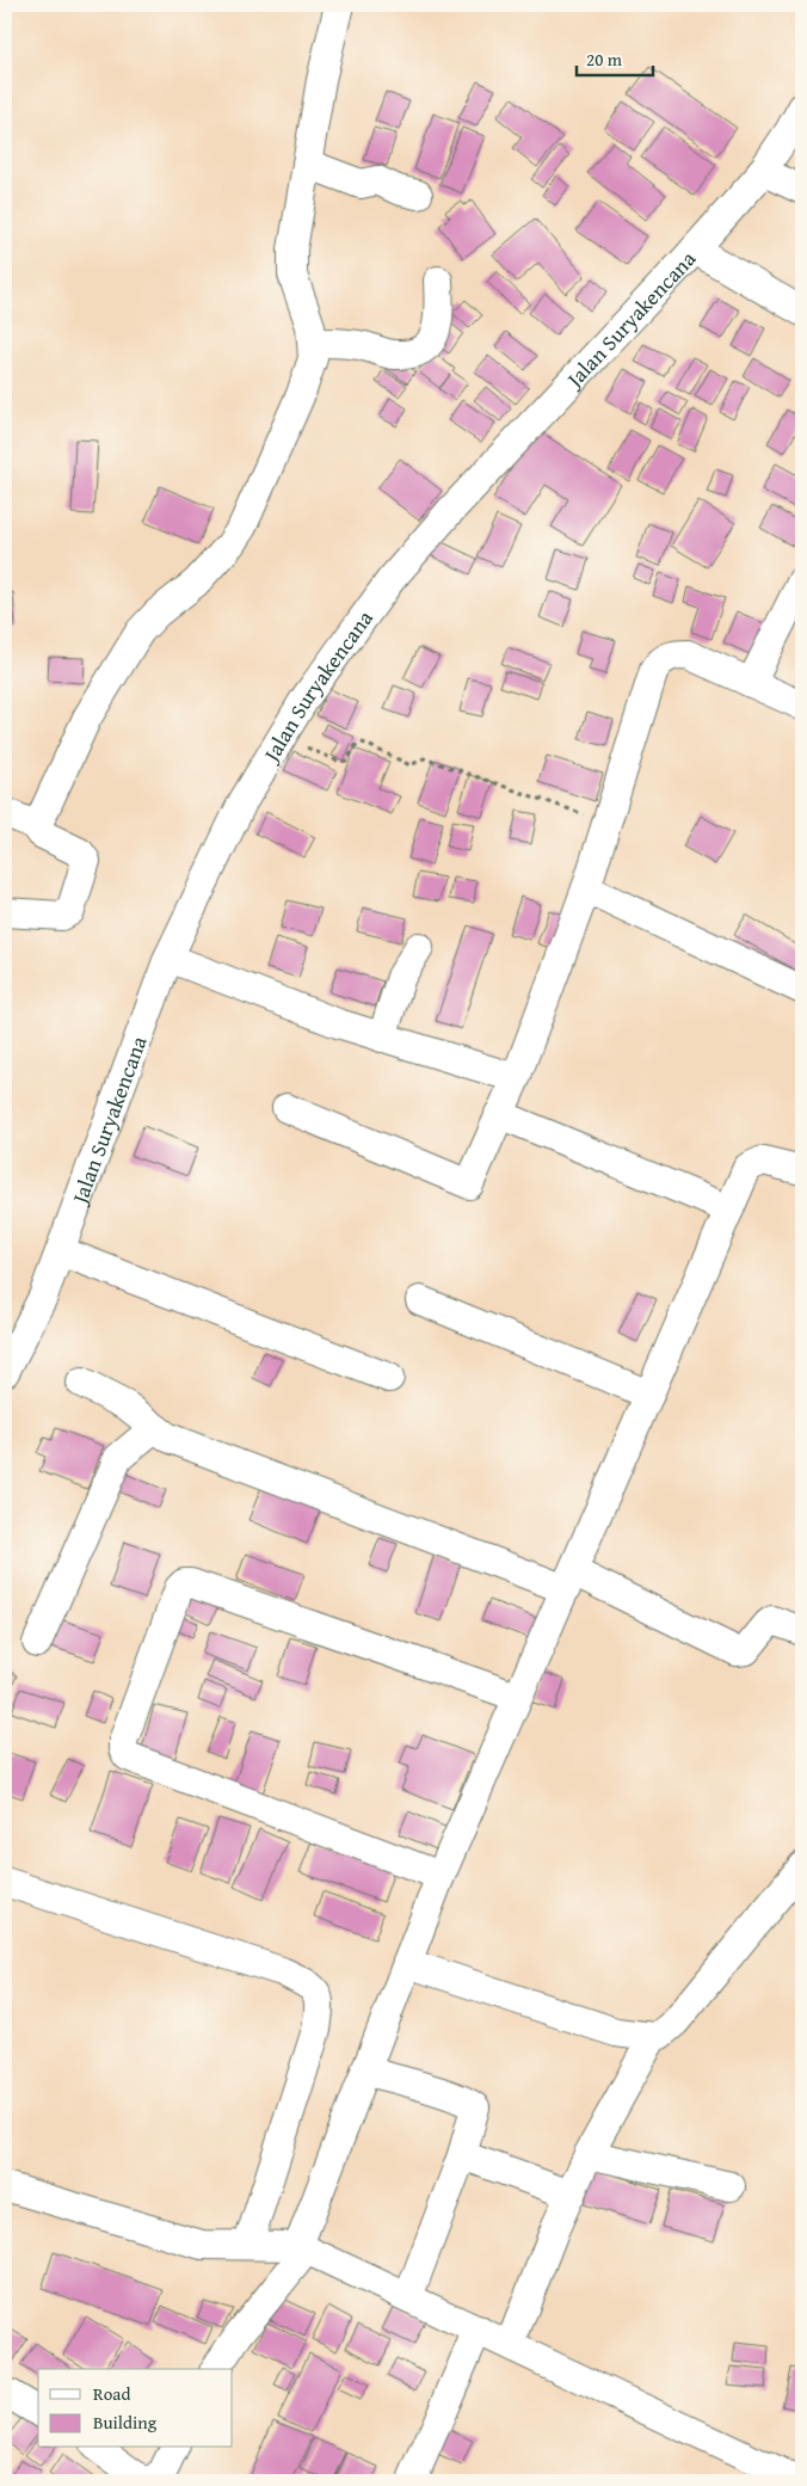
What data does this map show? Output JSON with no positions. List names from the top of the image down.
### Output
{
  "streets": {
    "street": ["Jalan Suryakencana"]
  },
  "legend": ["Road", "Building"],
  "scale_bar": "20 m"
}
